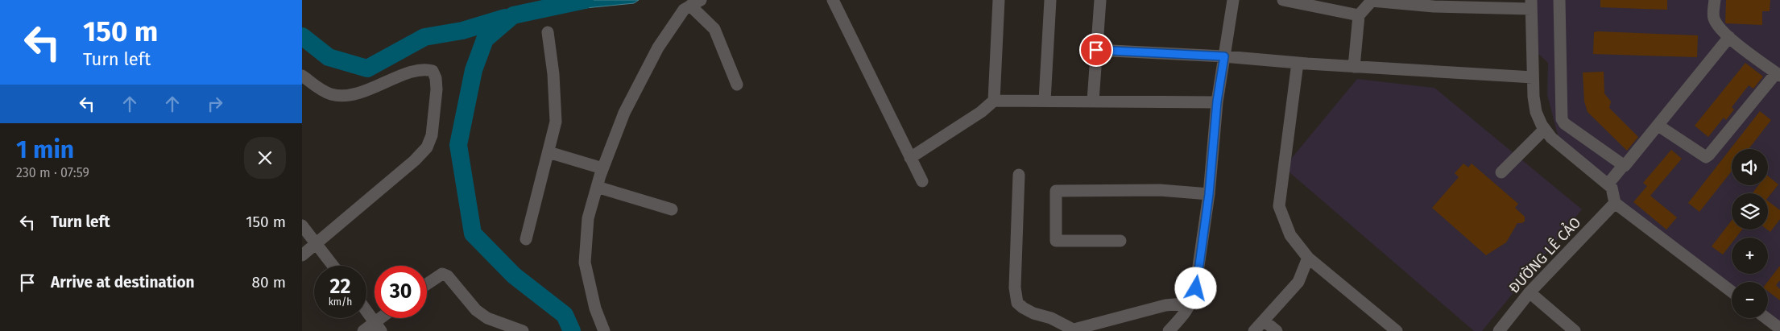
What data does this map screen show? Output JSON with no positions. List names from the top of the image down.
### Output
{
  "streets": {
    "street": ["ĐƯỜNG LÊ CẢO"]
  },
  "page": {
    "turn": ["150 m", "Turn left"],
    "heading": ["1 min", "230 m · 07:59"],
    "map_buttons": ["+", "−"],
    "list": [
      {
        "name": "Turn left",
        "value": "150 m"
      },
      {
        "name": "Arrive at destination",
        "value": "80 m"
      }
    ],
    "speed": "22 km/h",
    "limit": "30"
  }
}
